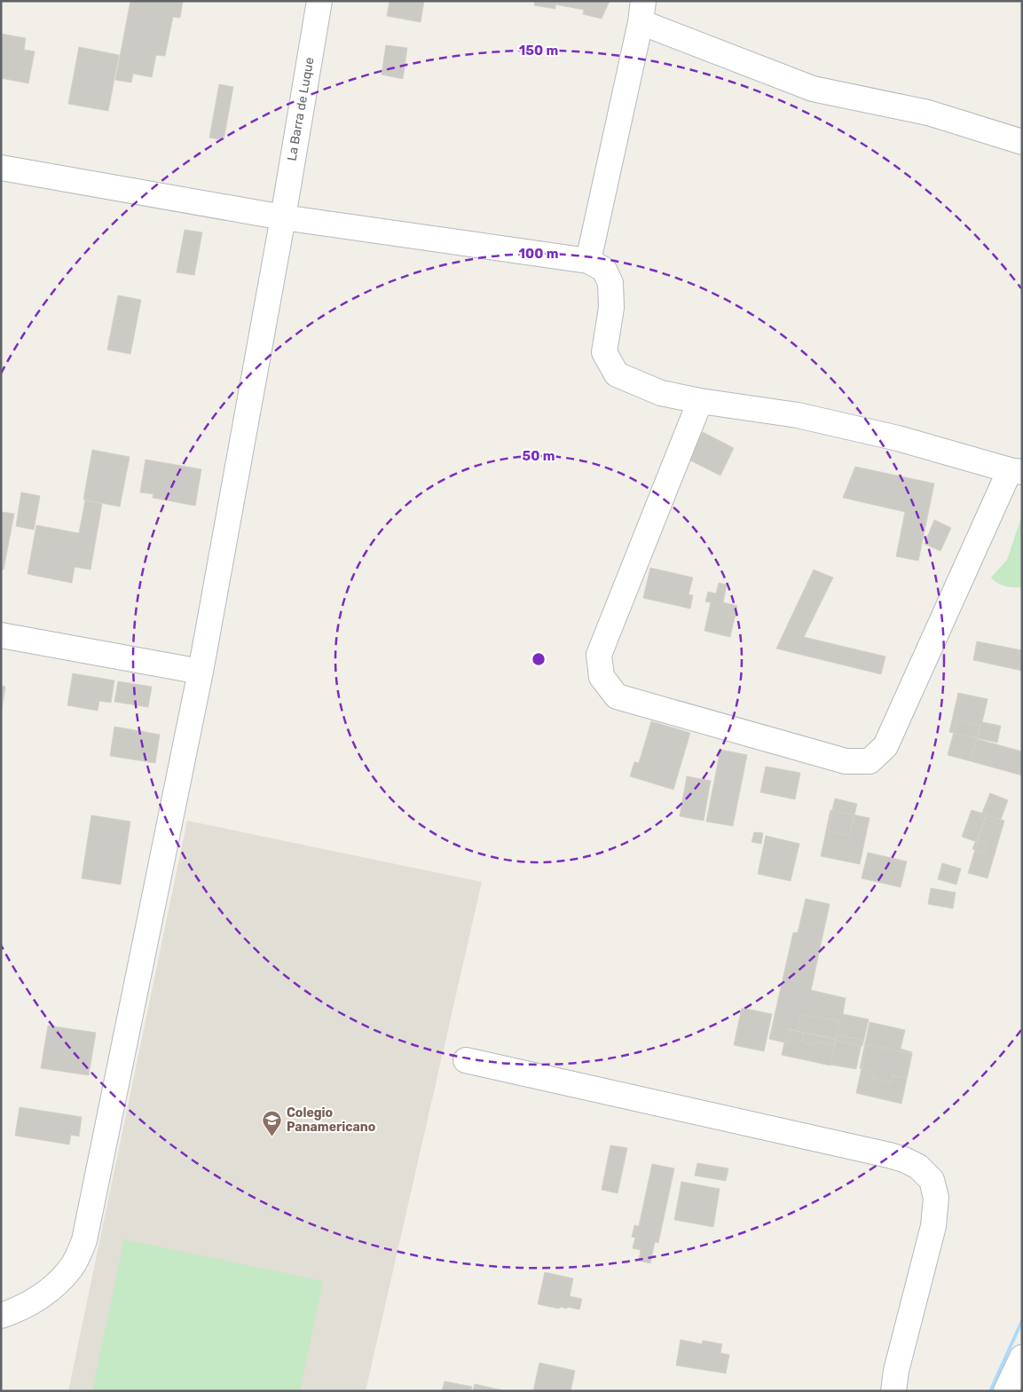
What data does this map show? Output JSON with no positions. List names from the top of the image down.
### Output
{
  "streets": {
    "street": ["La Barra de Luque"]
  },
  "places": {
    "school or university": ["Colegio Panamericano"]
  },
  "rings": ["150 m", "100 m", "50 m"]
}
